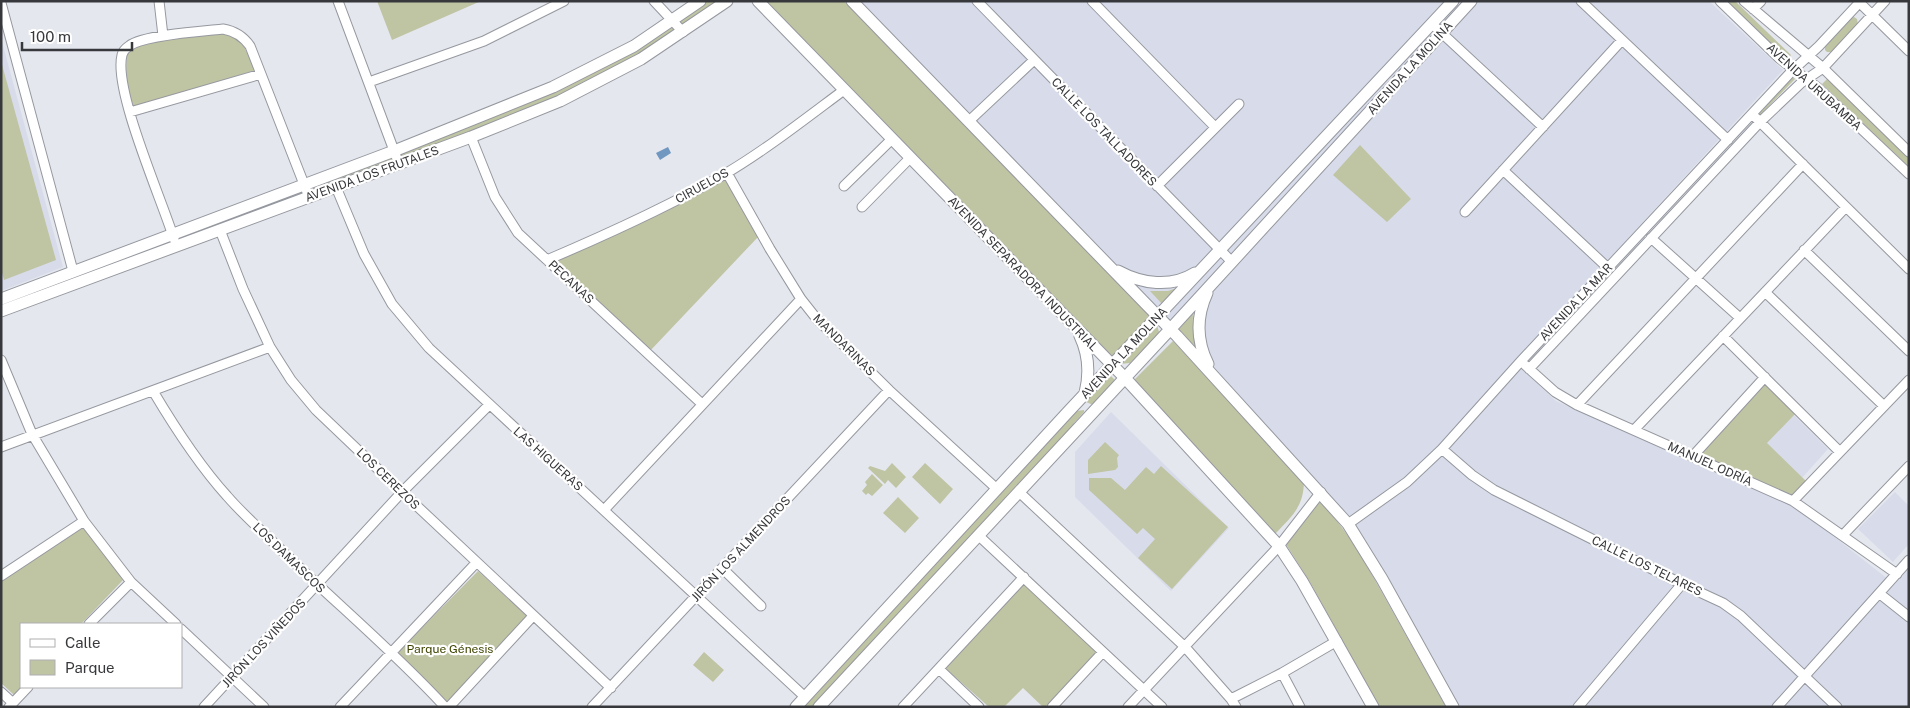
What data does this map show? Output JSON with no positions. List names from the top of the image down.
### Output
{
  "streets": {
    "main road": ["AVENIDA LA MOLINA", "AVENIDA LOS FRUTALES", "AVENIDA SEPARADORA INDUSTRIAL"],
    "street": [
      "AVENIDA URUBAMBA",
      "CALLE LOS TALLADORES",
      "CIRUELOS",
      "PECANAS",
      "AVENIDA LA MAR",
      "MANDARINAS",
      "LAS HIGUERAS",
      "MANUEL ODRÍA",
      "LOS CEREZOS",
      "JIRÓN LOS ALMENDROS",
      "LOS DAMASCOS",
      "CALLE LOS TELARES",
      "JIRÓN LOS VIÑEDOS"
    ]
  },
  "crossings": [
    ["AVENIDA LA MOLINA", "CALLE LOS TALLADORES"],
    ["AVENIDA LA MOLINA", "AVENIDA SEPARADORA INDUSTRIAL"],
    ["AVENIDA LA MOLINA", "MANDARINAS"],
    ["AVENIDA LA MOLINA", "LAS HIGUERAS"],
    ["AVENIDA URUBAMBA", "AVENIDA LA MAR"],
    ["AVENIDA LOS FRUTALES", "PECANAS"],
    ["AVENIDA LOS FRUTALES", "LAS HIGUERAS"],
    ["AVENIDA LOS FRUTALES", "LOS CEREZOS"],
    ["CIRUELOS", "AVENIDA SEPARADORA INDUSTRIAL"],
    ["CIRUELOS", "PECANAS"],
    ["CIRUELOS", "MANDARINAS"],
    ["AVENIDA LA MAR", "MANUEL ODRÍA"],
    ["AVENIDA LA MAR", "CALLE LOS TELARES"],
    ["MANDARINAS", "JIRÓN LOS ALMENDROS"],
    ["LAS HIGUERAS", "JIRÓN LOS ALMENDROS"],
    ["LAS HIGUERAS", "JIRÓN LOS VIÑEDOS"],
    ["LOS CEREZOS", "JIRÓN LOS ALMENDROS"],
    ["LOS CEREZOS", "JIRÓN LOS VIÑEDOS"],
    ["LOS DAMASCOS", "JIRÓN LOS VIÑEDOS"]
  ],
  "parks": ["Parque Génesis"],
  "legend": ["Calle", "Parque"],
  "scale_bar": "100 m"
}
